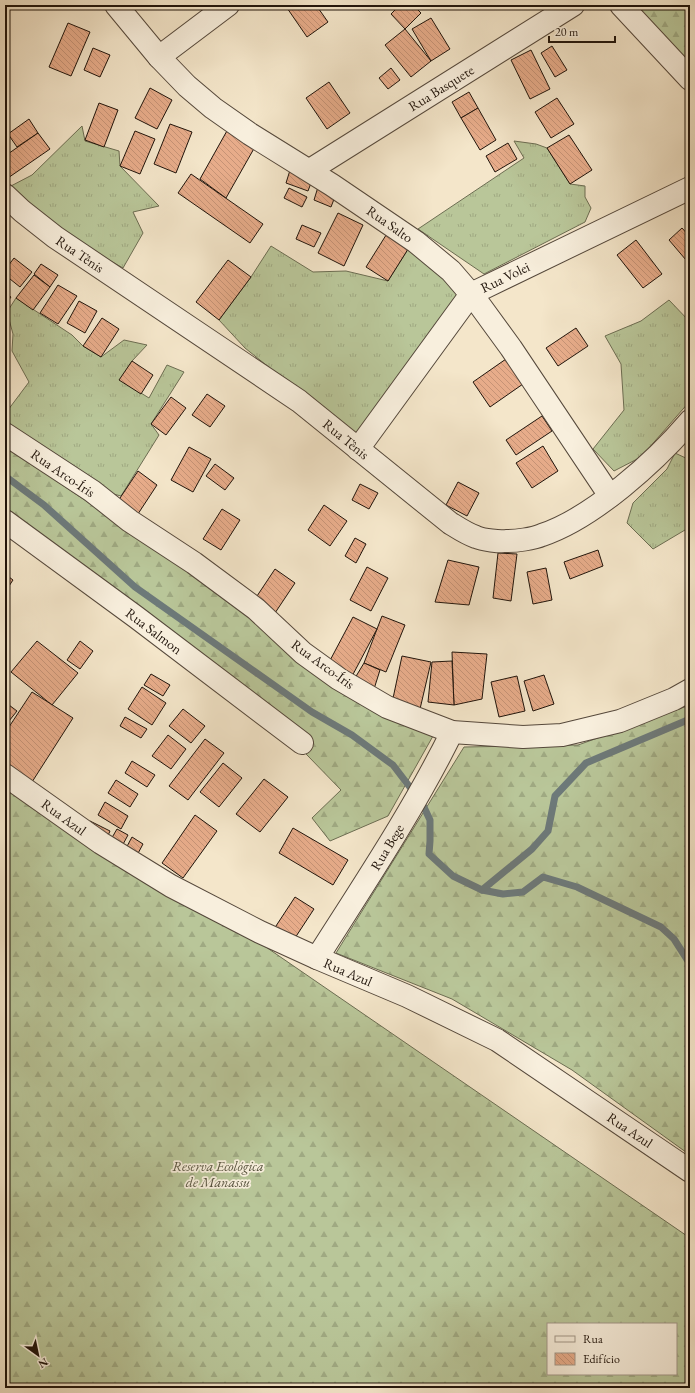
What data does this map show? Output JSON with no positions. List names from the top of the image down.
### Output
{
  "streets": {
    "street": [
      "Rua Basquete",
      "Rua Salto",
      "Rua Tênis",
      "Rua Volei",
      "Rua Arco-Íris",
      "Rua Salmon",
      "Rua Azul",
      "Rua Bege"
    ]
  },
  "crossings": [
    ["Rua Basquete", "Rua Salto"],
    ["Rua Salto", "Rua Tênis"],
    ["Rua Salto", "Rua Volei"],
    ["Rua Tênis", "Rua Volei"],
    ["Rua Arco-Íris", "Rua Bege"],
    ["Rua Azul", "Rua Bege"]
  ],
  "parks": ["Reserva Ecológica de Manassu"],
  "legend": ["Rua", "Edifício"],
  "scale_bar": "20 m",
  "north": "bottom right"
}
